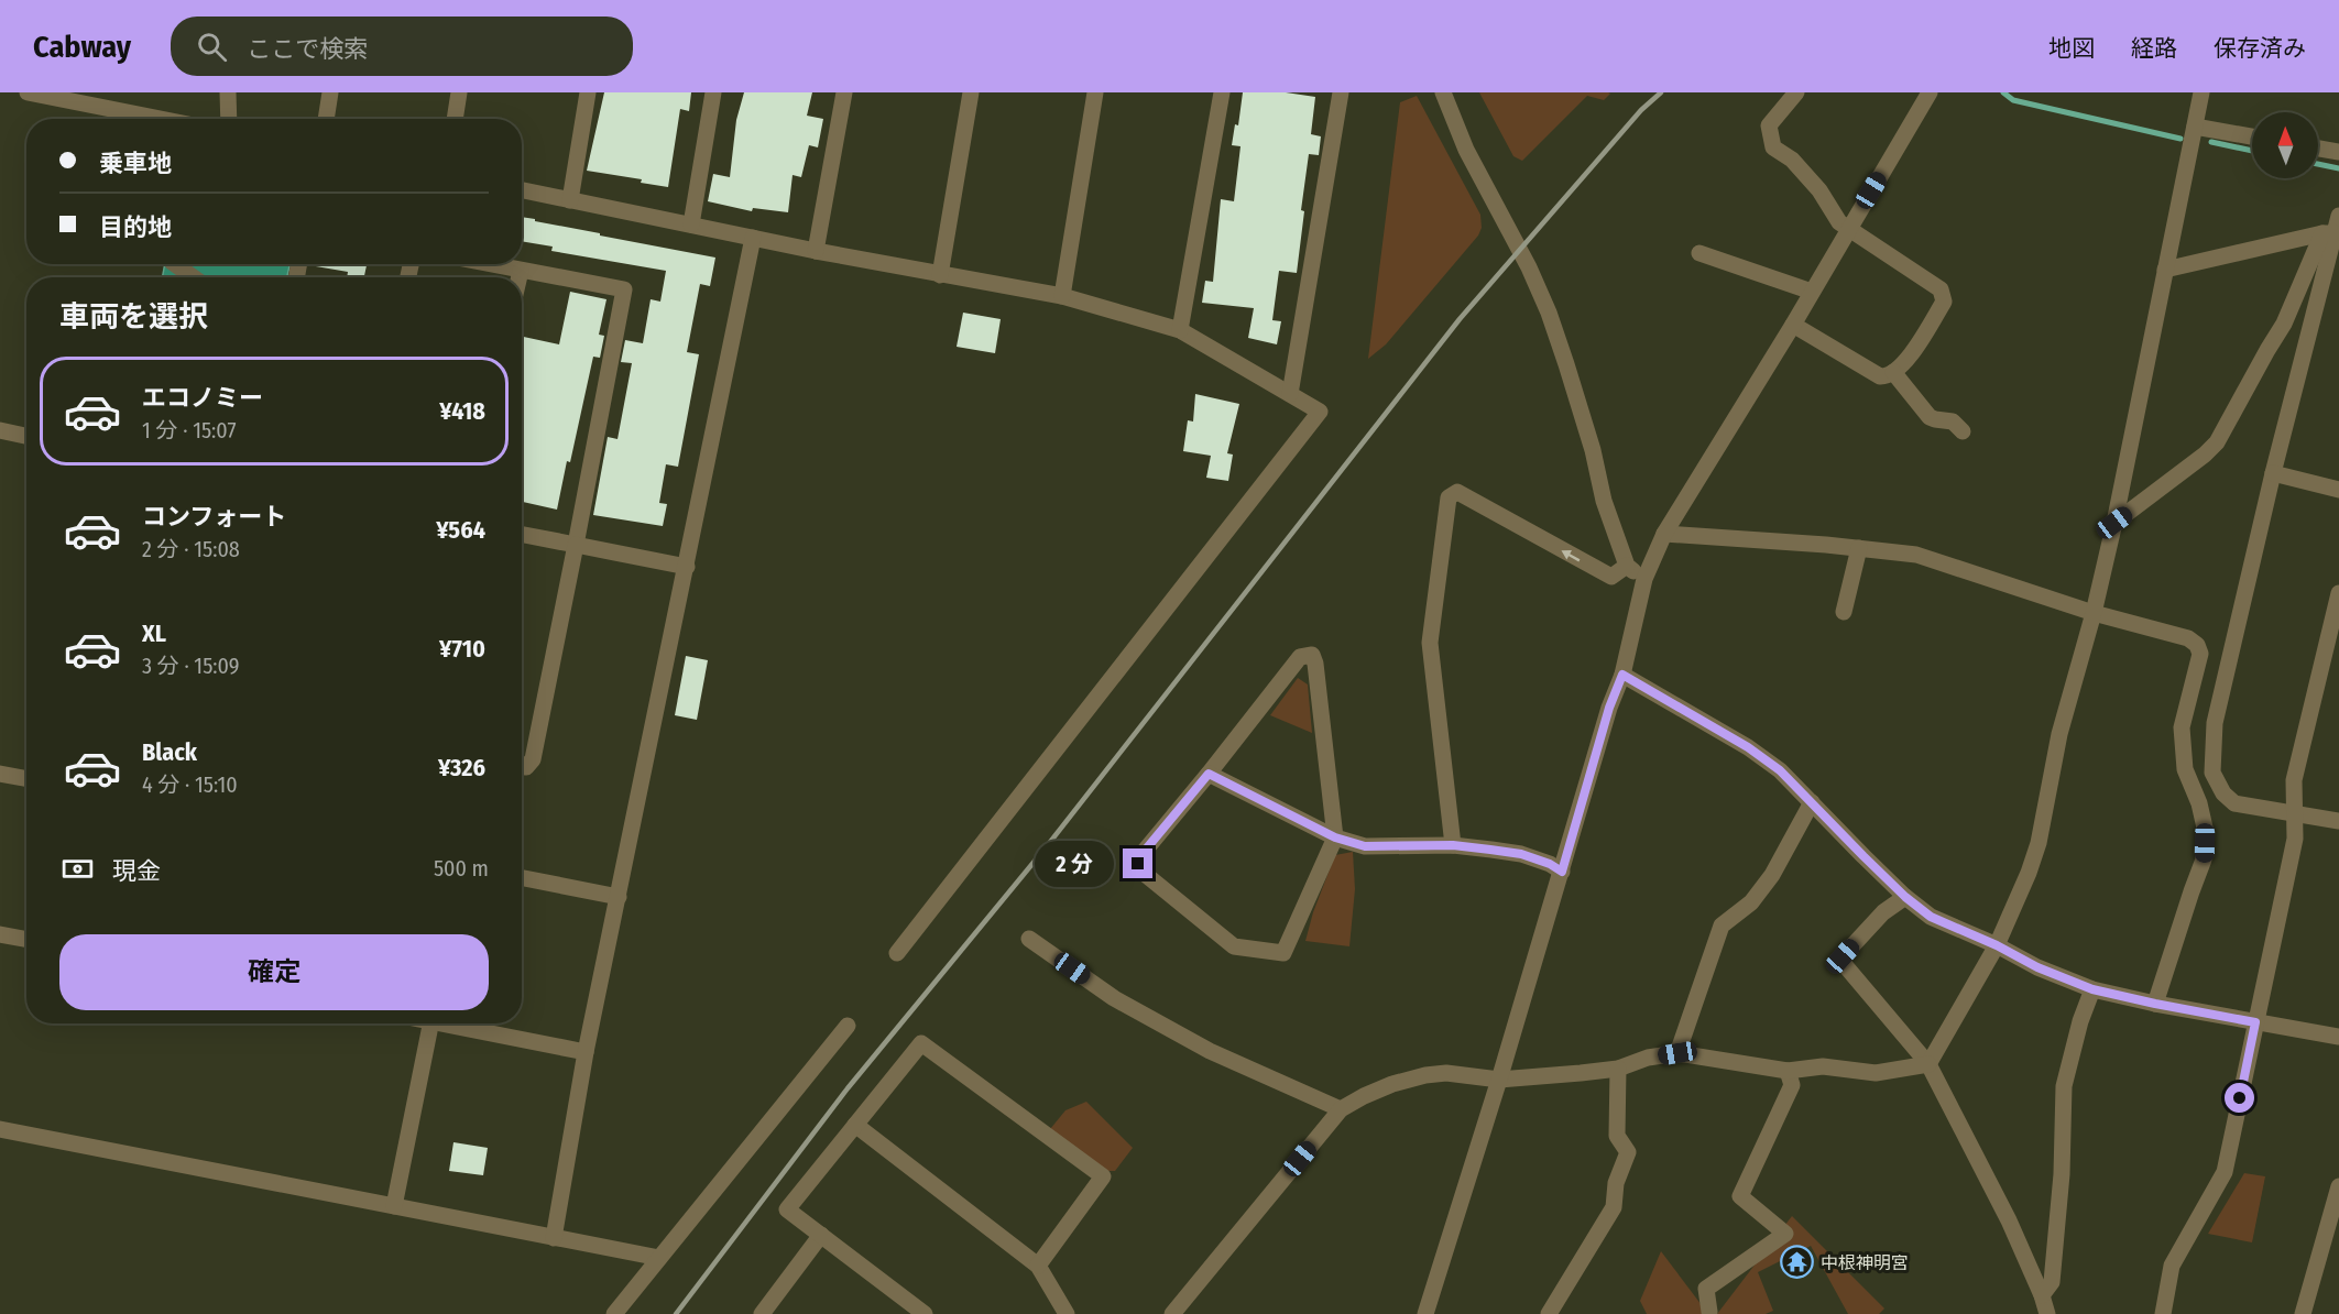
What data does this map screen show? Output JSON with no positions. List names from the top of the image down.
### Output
{
  "places": {
    "temple": ["中根神明宮"]
  },
  "north": "top",
  "page": {
    "header": "Cabway",
    "search": "ここで検索",
    "nav": ["地図", "経路", "保存済み"],
    "banner": ["乗車地", "目的地"],
    "heading": "車両を選択",
    "list": [
      {
        "name": "エコノミー",
        "note": "1 分 · 15:07",
        "value": "¥418"
      },
      {
        "name": "コンフォート",
        "note": "2 分 · 15:08",
        "value": "¥564"
      },
      {
        "name": "XL",
        "note": "3 分 · 15:09",
        "value": "¥710"
      },
      {
        "name": "Black",
        "note": "4 分 · 15:10",
        "value": "¥326"
      }
    ],
    "pay": ["現金", "500 m"],
    "bubble": "2 分",
    "buttons": "確定"
  }
}
